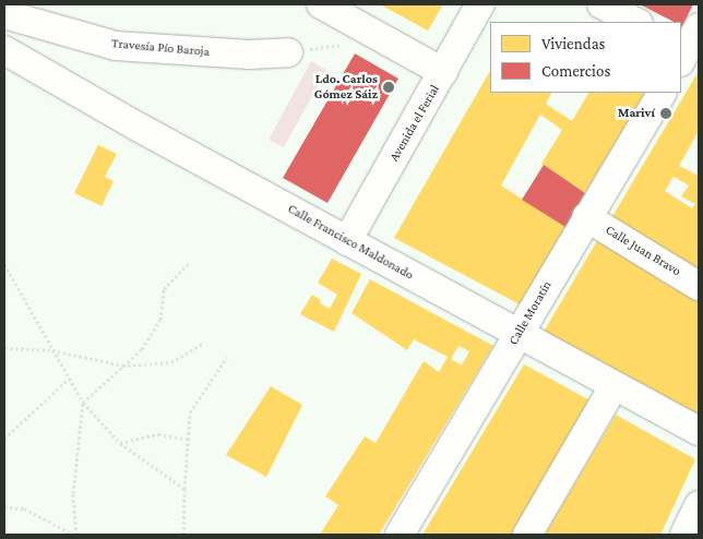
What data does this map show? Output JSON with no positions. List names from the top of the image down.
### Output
{
  "streets": {
    "street": [
      "Travesía Pío Baroja",
      "Avenida el Ferial",
      "Calle Francisco Maldonado",
      "Calle Juan Bravo",
      "Calle Moratín"
    ]
  },
  "crossings": [
    ["Avenida el Ferial", "Calle Francisco Maldonado"],
    ["Calle Francisco Maldonado", "Calle Moratín"],
    ["Calle Juan Bravo", "Calle Moratín"]
  ],
  "places": ["Ldo. Carlos Gómez Sáiz", "Mariví"],
  "legend": ["Viviendas", "Comercios"]
}
